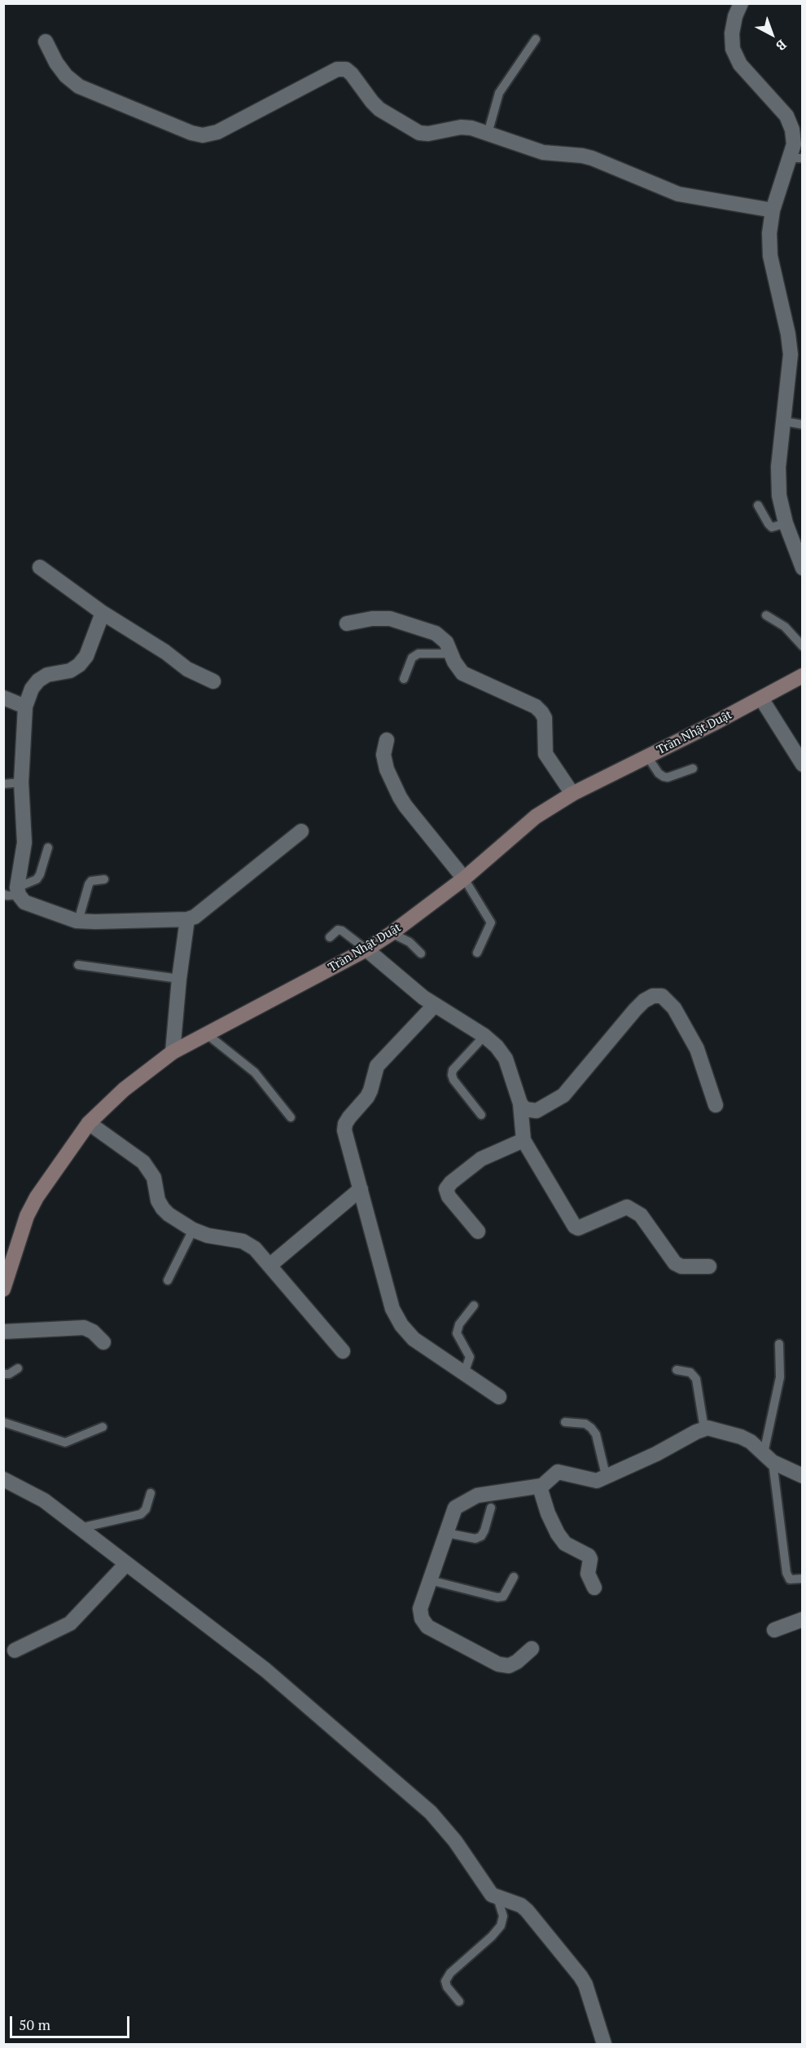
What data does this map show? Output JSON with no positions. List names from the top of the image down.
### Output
{
  "streets": {
    "main road": ["Trần Nhật Duật"]
  },
  "scale_bar": "50 m",
  "north": "bottom right"
}
